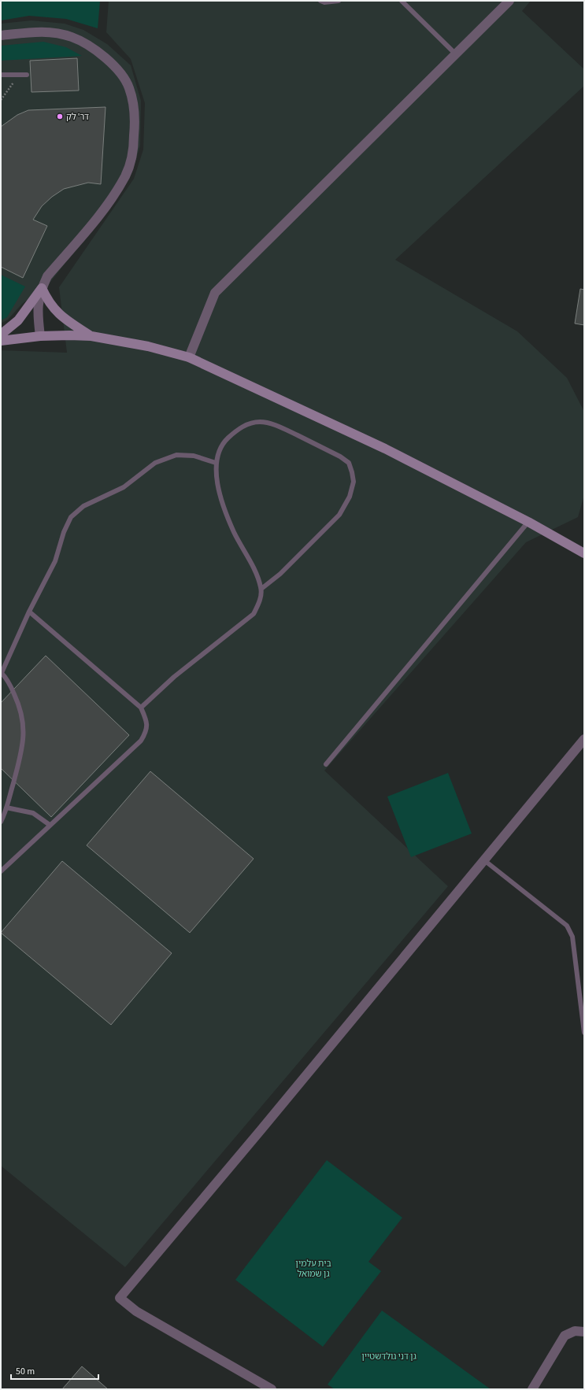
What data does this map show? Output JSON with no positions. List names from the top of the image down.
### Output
{
  "parks": ["בית עלמין גן שמואל", "גן דני גולדשטיין"],
  "places": ["דר' לק"],
  "scale_bar": "50 m"
}
